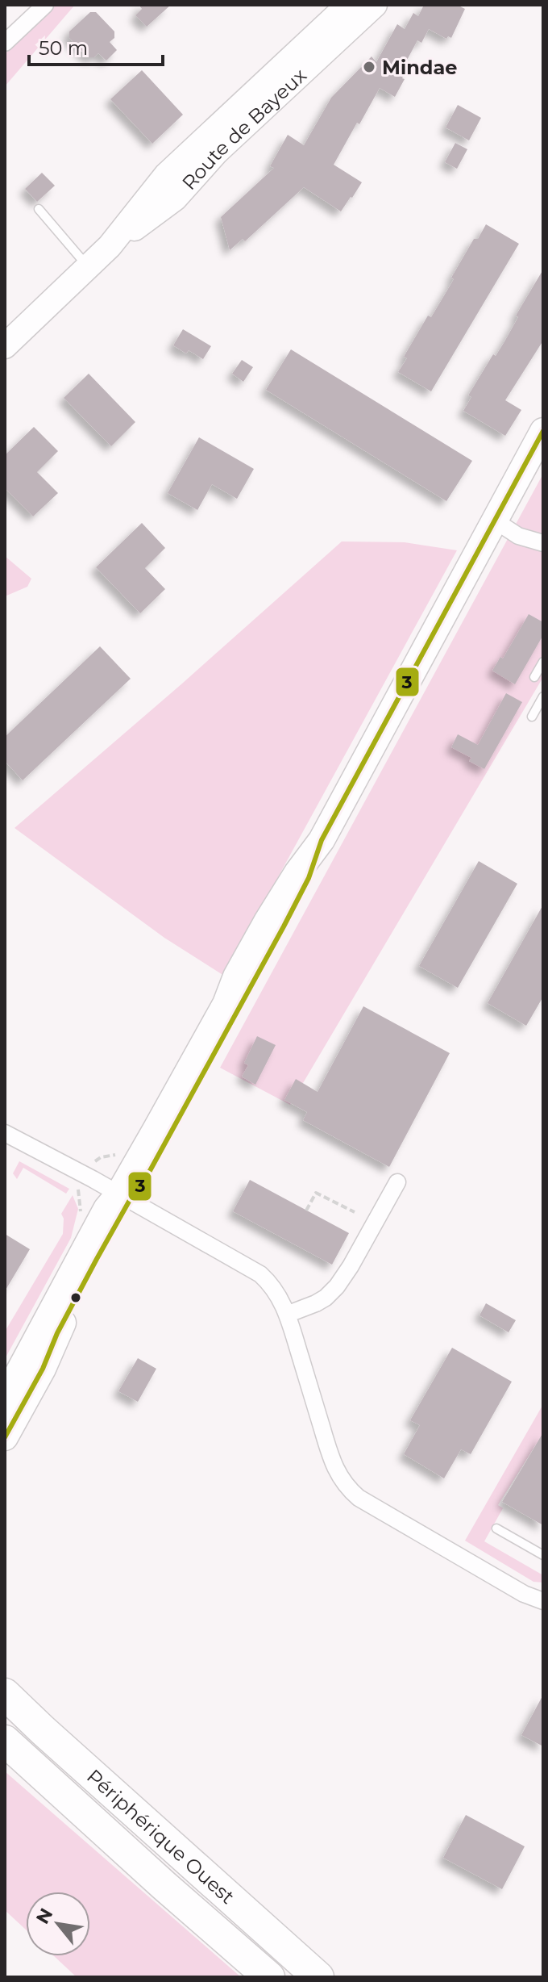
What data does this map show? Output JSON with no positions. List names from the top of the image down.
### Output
{
  "streets": {
    "highway": ["Périphérique Ouest"],
    "main road": ["Route de Bayeux"]
  },
  "places": ["Mindae"],
  "lines": ["transit line 3"],
  "scale_bar": "50 m",
  "north": "top left"
}
